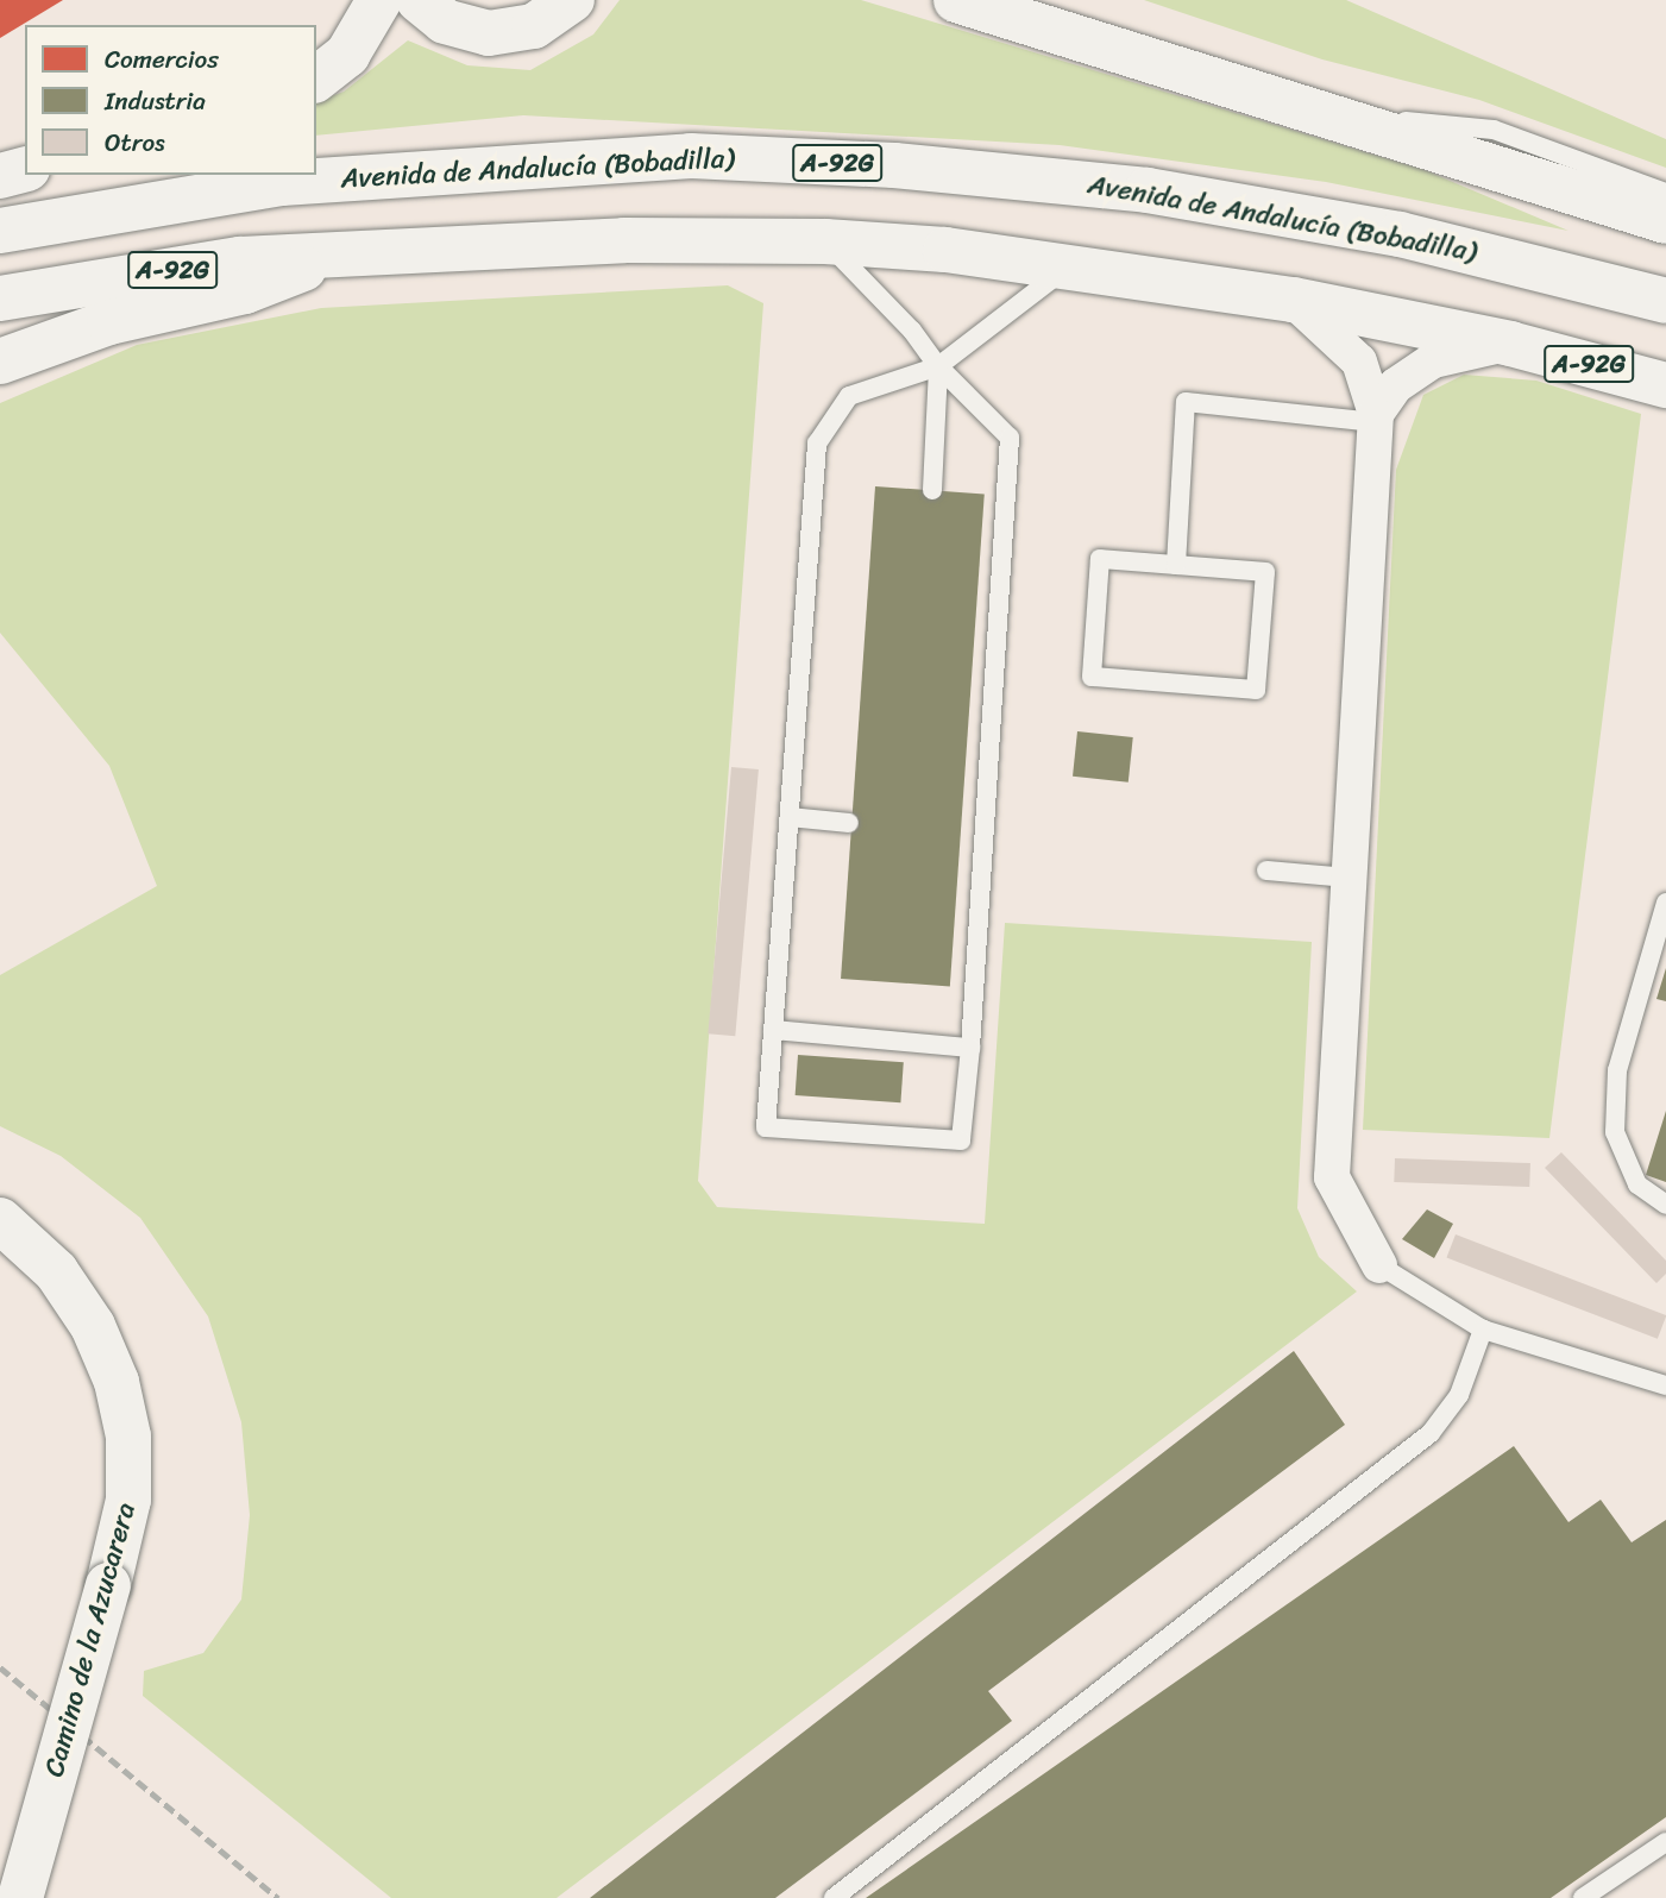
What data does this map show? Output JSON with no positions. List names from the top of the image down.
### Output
{
  "streets": {
    "main road": ["A-92G", "Avenida de Andalucía (Bobadilla)", "Camino de la Azucarera"]
  },
  "legend": ["Comercios", "Industria", "Otros"]
}
